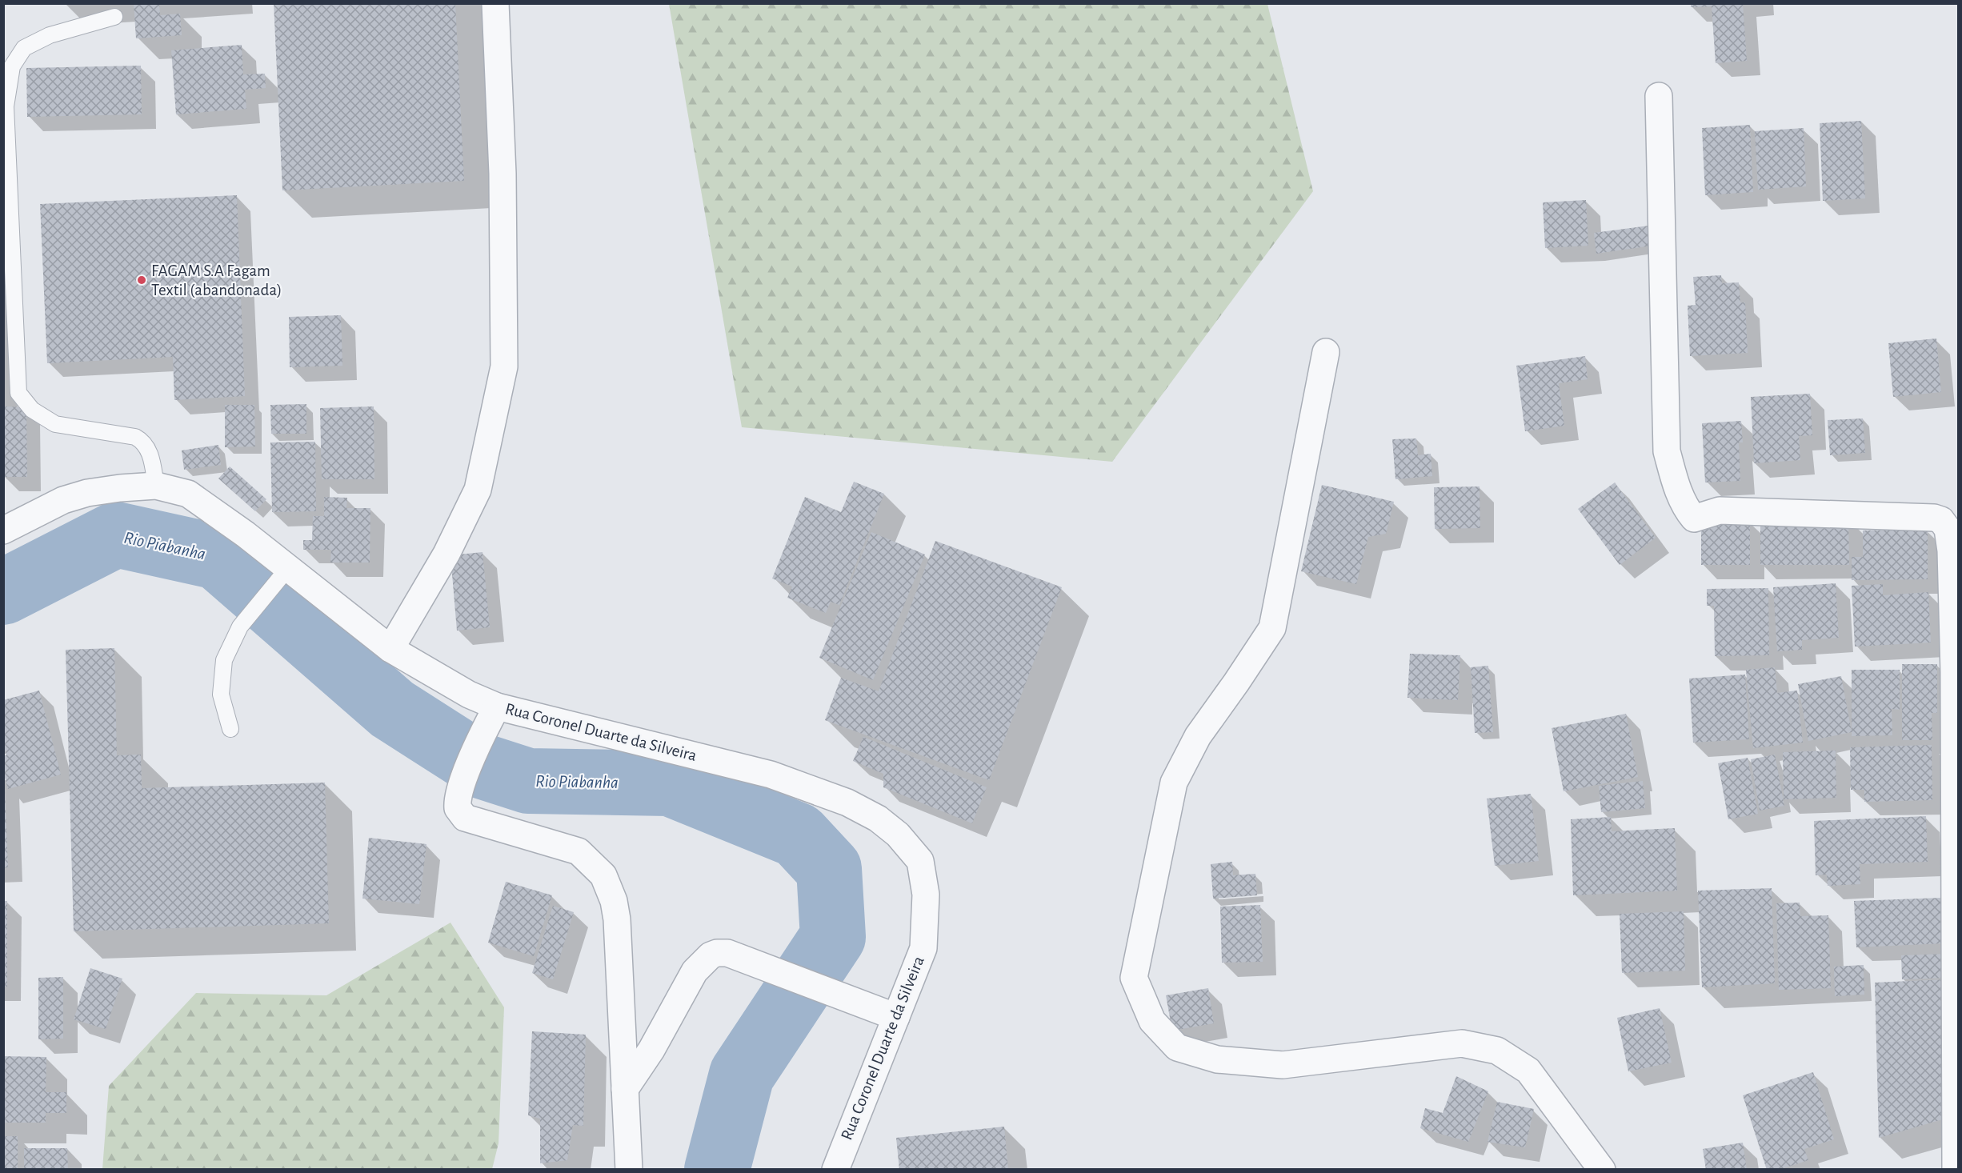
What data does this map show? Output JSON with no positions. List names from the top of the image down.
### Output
{
  "streets": {
    "street": ["Rua Coronel Duarte da Silveira"]
  },
  "water": ["Rio Piabanha"],
  "places": ["FAGAM S.A Fagam Textil (abandonada)"]
}
